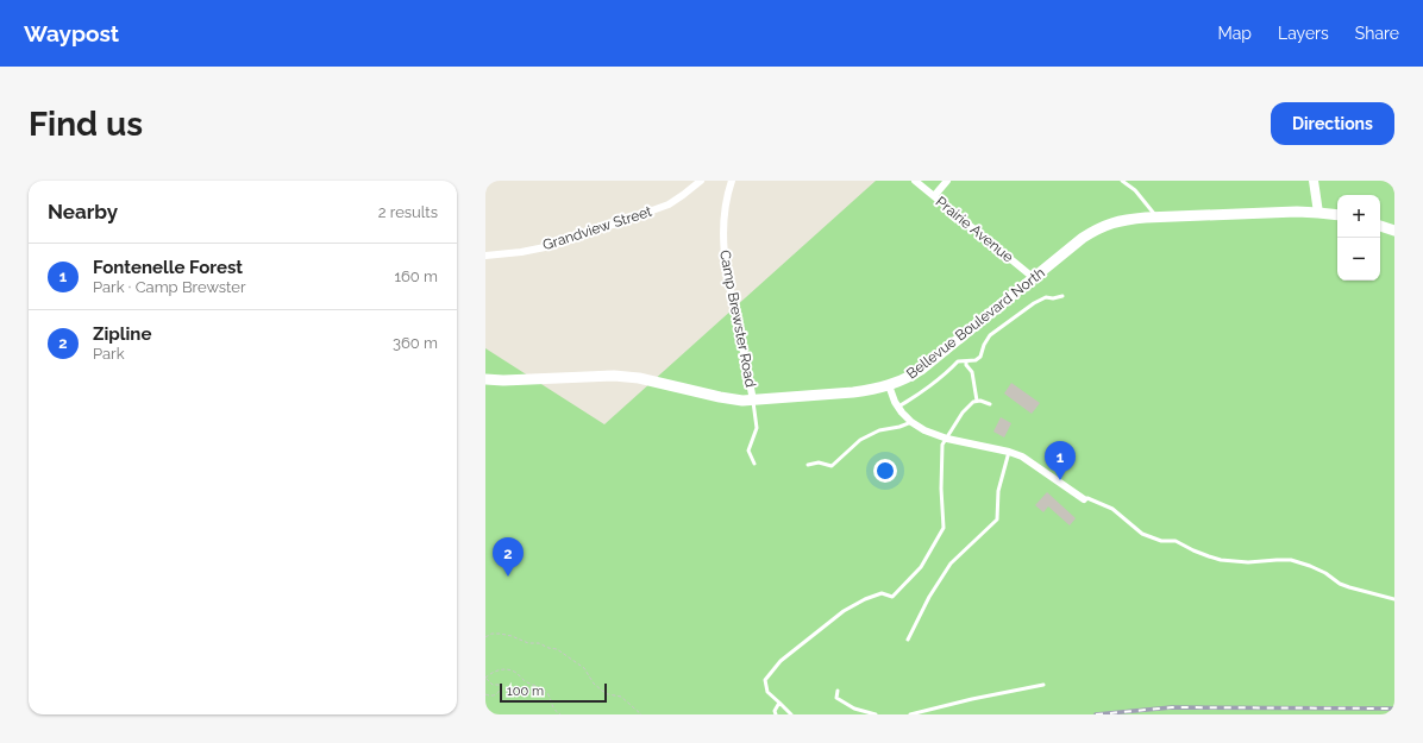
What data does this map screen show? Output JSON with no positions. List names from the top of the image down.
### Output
{
  "streets": {
    "main road": ["Bellevue Boulevard North"],
    "street": ["Grandview Street", "Prairie Avenue", "Camp Brewster Road"]
  },
  "crossings": [
    ["Prairie Avenue", "Bellevue Boulevard North"],
    ["Camp Brewster Road", "Bellevue Boulevard North"]
  ],
  "scale_bar": "100 m",
  "page": {
    "header": "Waypost",
    "nav": ["Map", "Layers", "Share"],
    "buttons": "Directions",
    "title": "Find us",
    "heading": ["Nearby", "2 results"],
    "map_buttons": ["+", "−"],
    "list": [
      {
        "mark": "1",
        "name": "Fontenelle Forest",
        "note": "Park · Camp Brewster",
        "value": "160 m"
      },
      {
        "mark": "2",
        "name": "Zipline",
        "note": "Park",
        "value": "360 m"
      }
    ],
    "pins": ["1", "2"],
    "scale": "100 m"
  }
}
